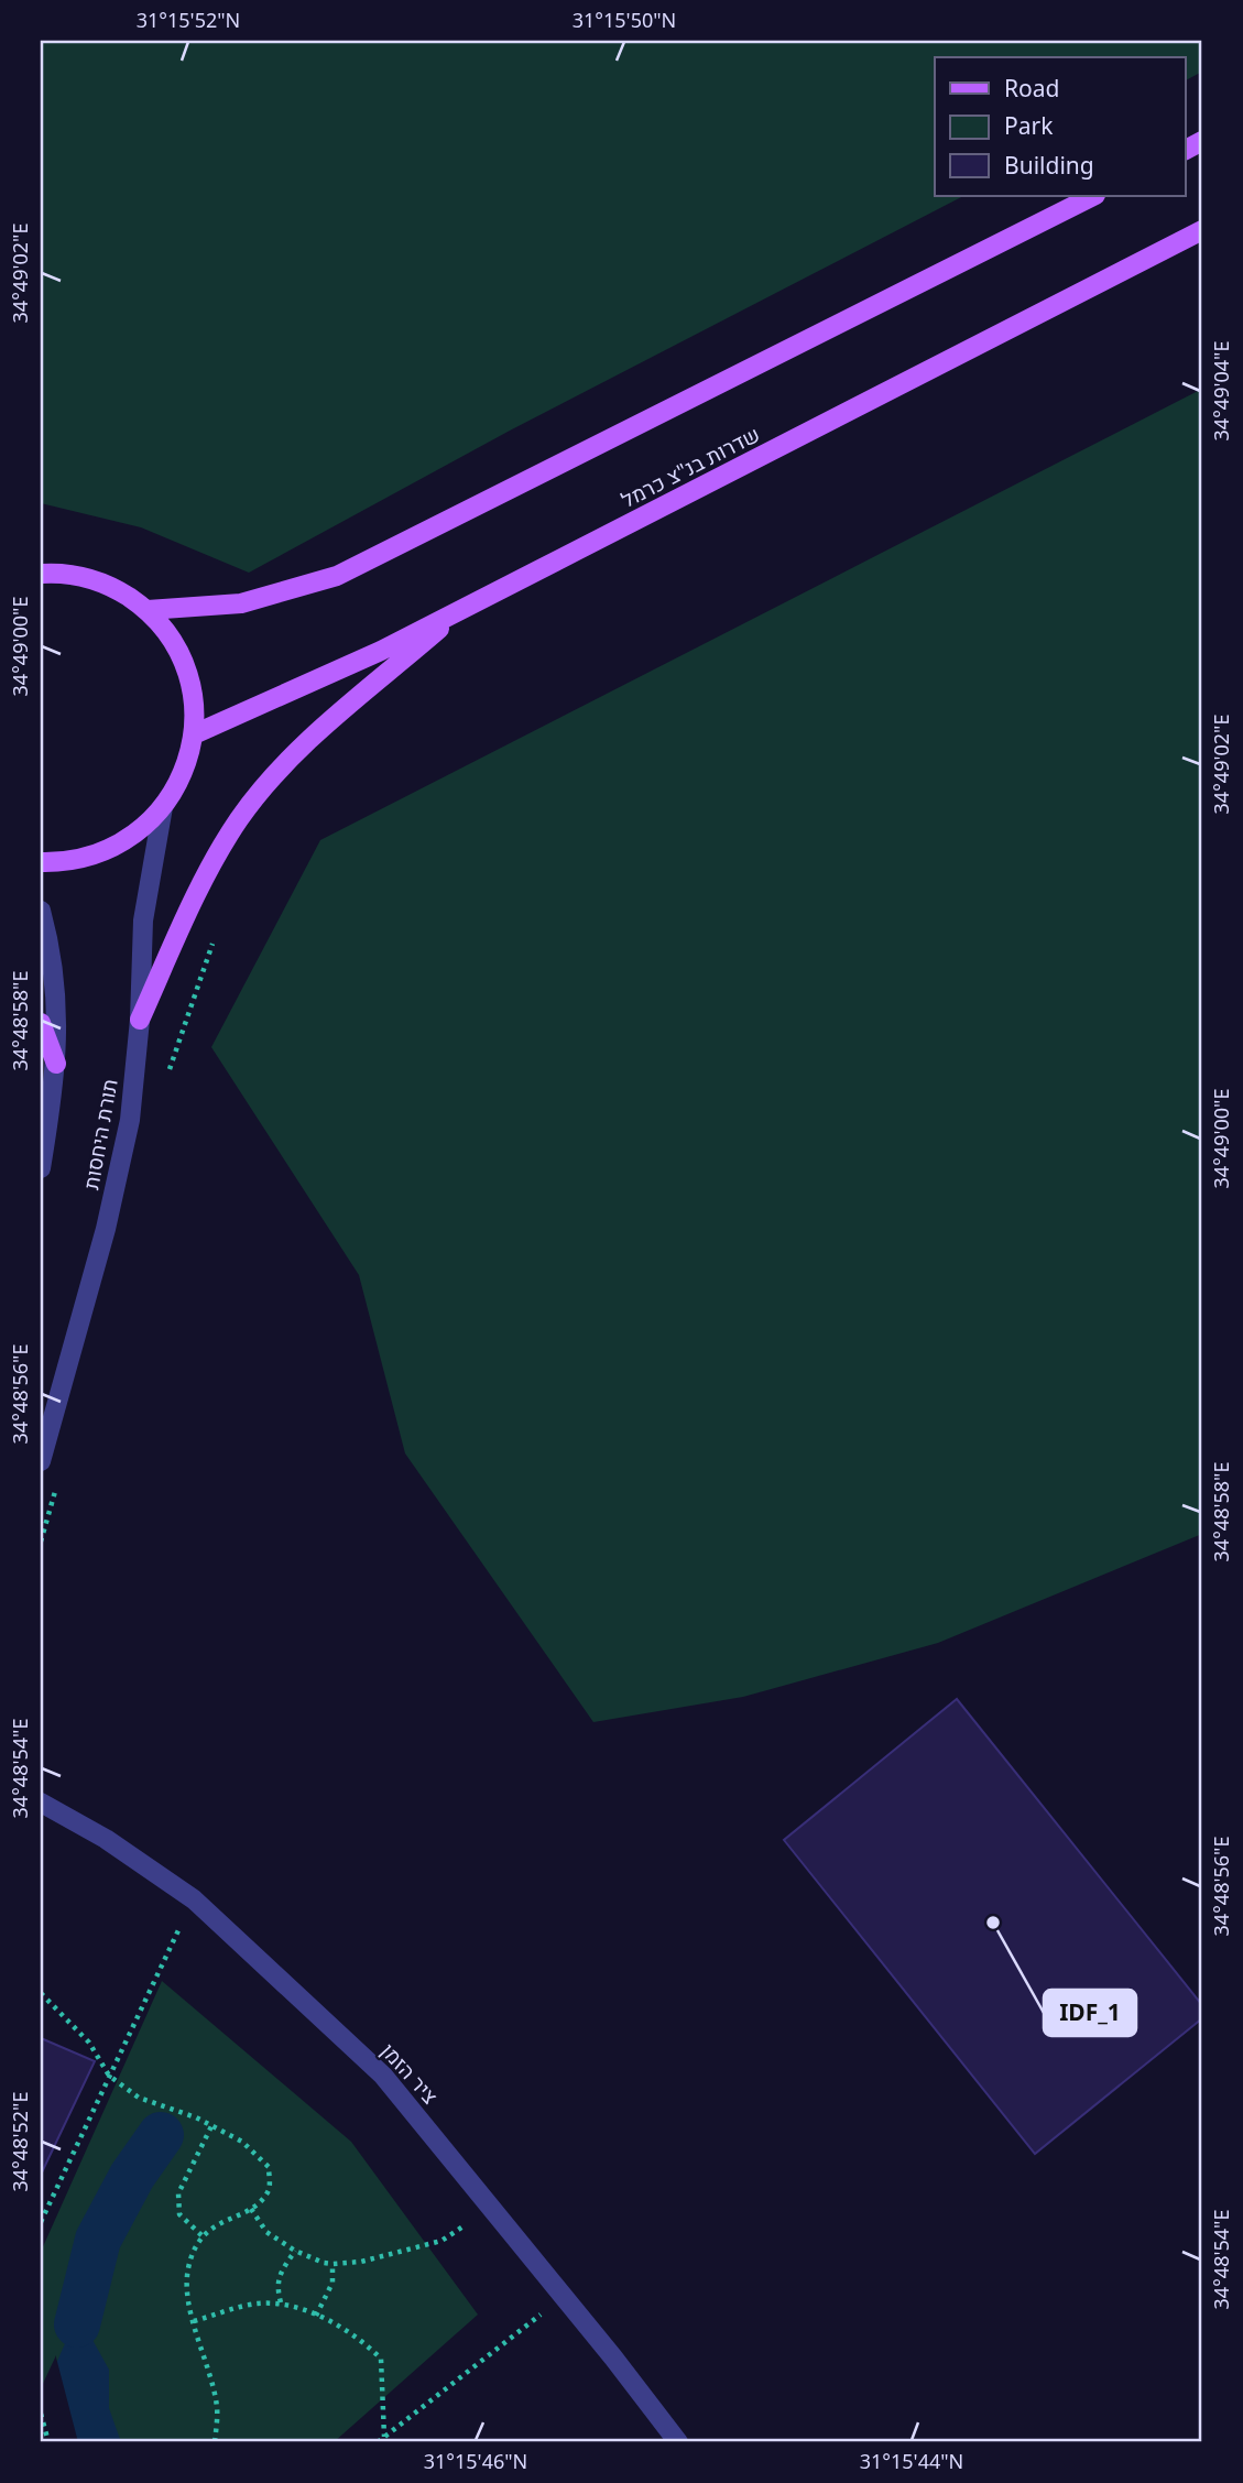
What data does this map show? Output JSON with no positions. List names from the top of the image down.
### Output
{
  "streets": {
    "main road": ["שדרות בנ\"צ כרמל"],
    "street": ["תורת היחסות", "ציר הזמן"]
  },
  "places": ["IDF_1"],
  "legend": ["Road", "Park", "Building"],
  "coordinates": [
    "31°15'52\"N",
    "31°15'50\"N",
    "34°49'02\"E",
    "34°49'04\"E",
    "34°49'00\"E",
    "34°48'58\"E",
    "34°48'56\"E",
    "34°48'54\"E",
    "34°48'52\"E",
    "31°15'46\"N",
    "31°15'44\"N"
  ]
}
